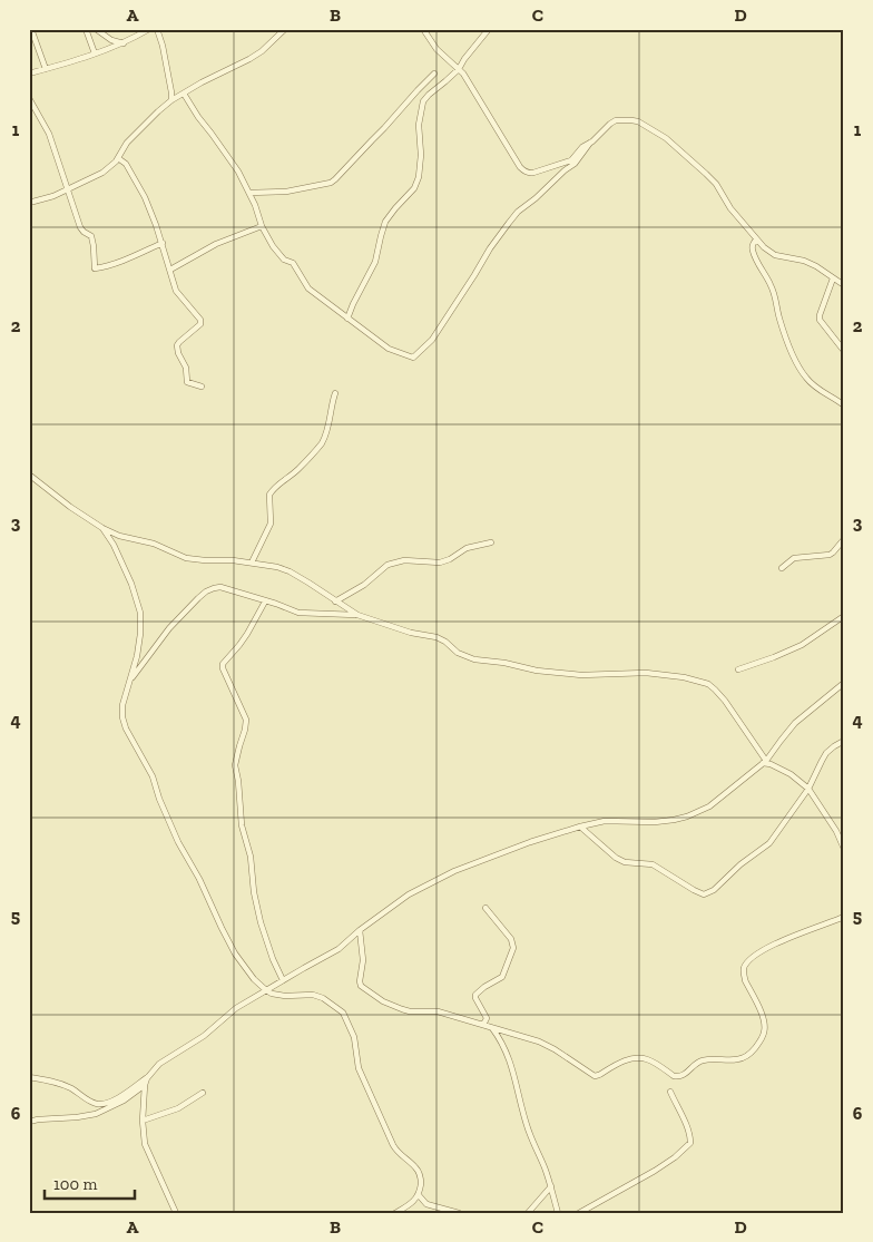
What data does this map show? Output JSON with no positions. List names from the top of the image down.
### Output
{
  "scale_bar": "100 m",
  "grid": {
    "columns": [
      "A",
      "B",
      "C",
      "D"
    ],
    "rows": [
      "1",
      "2",
      "3",
      "4",
      "5",
      "6"
    ]
  }
}
